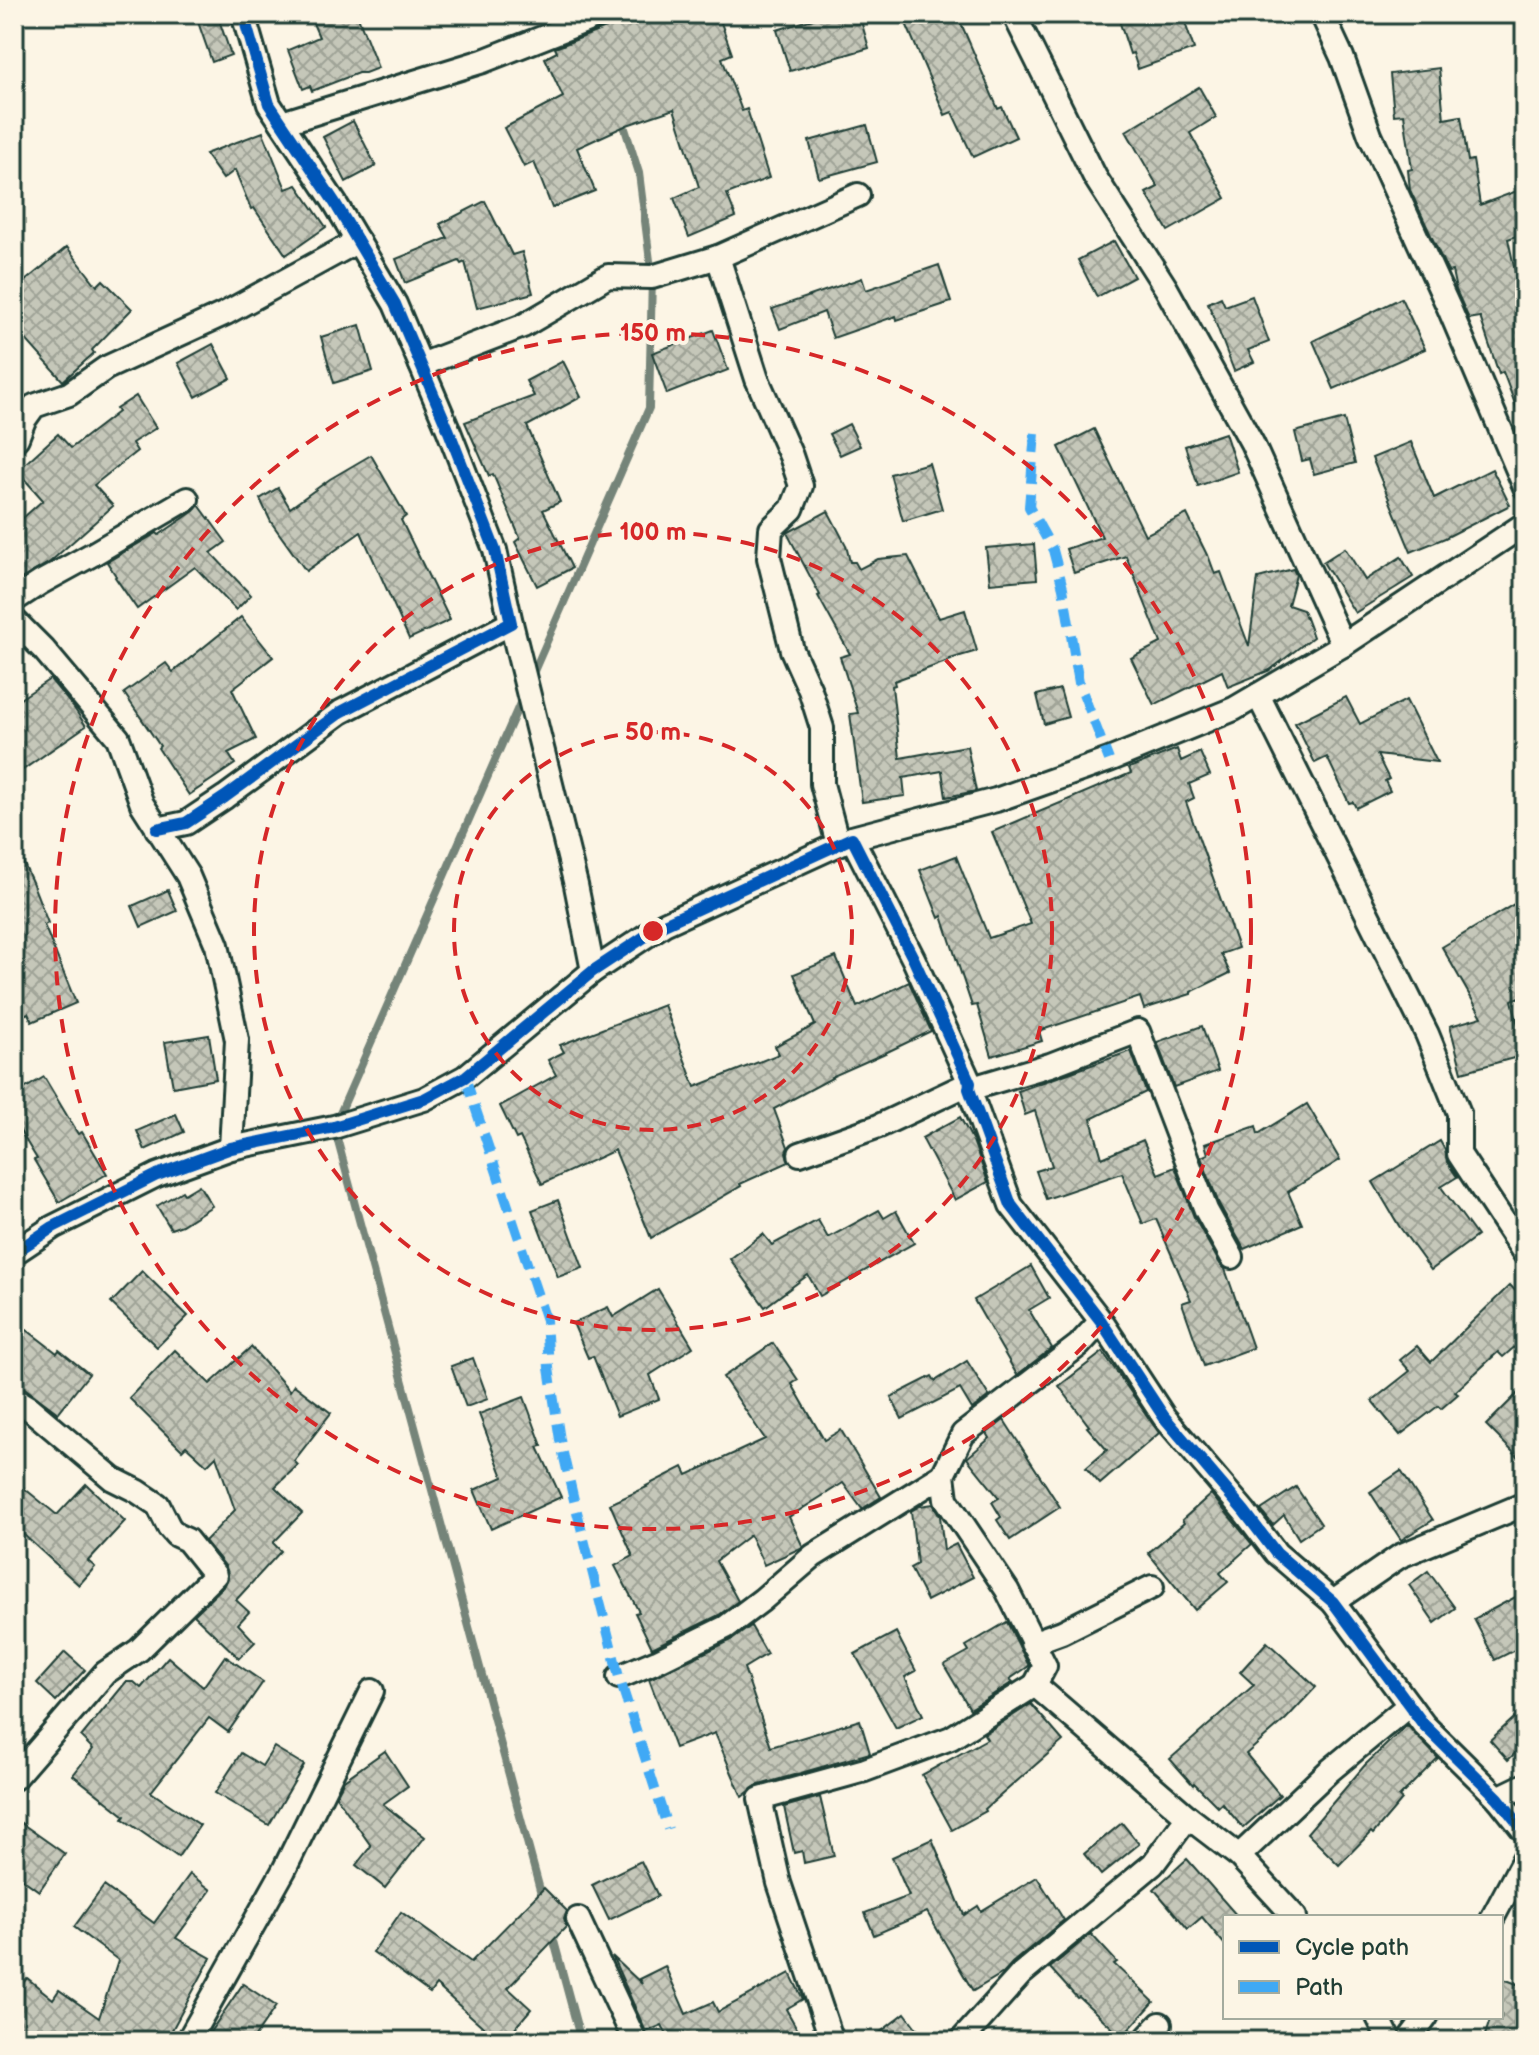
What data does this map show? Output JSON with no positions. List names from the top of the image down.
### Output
{
  "legend": ["Cycle path", "Path"],
  "rings": ["150 m", "100 m", "50 m"]
}
